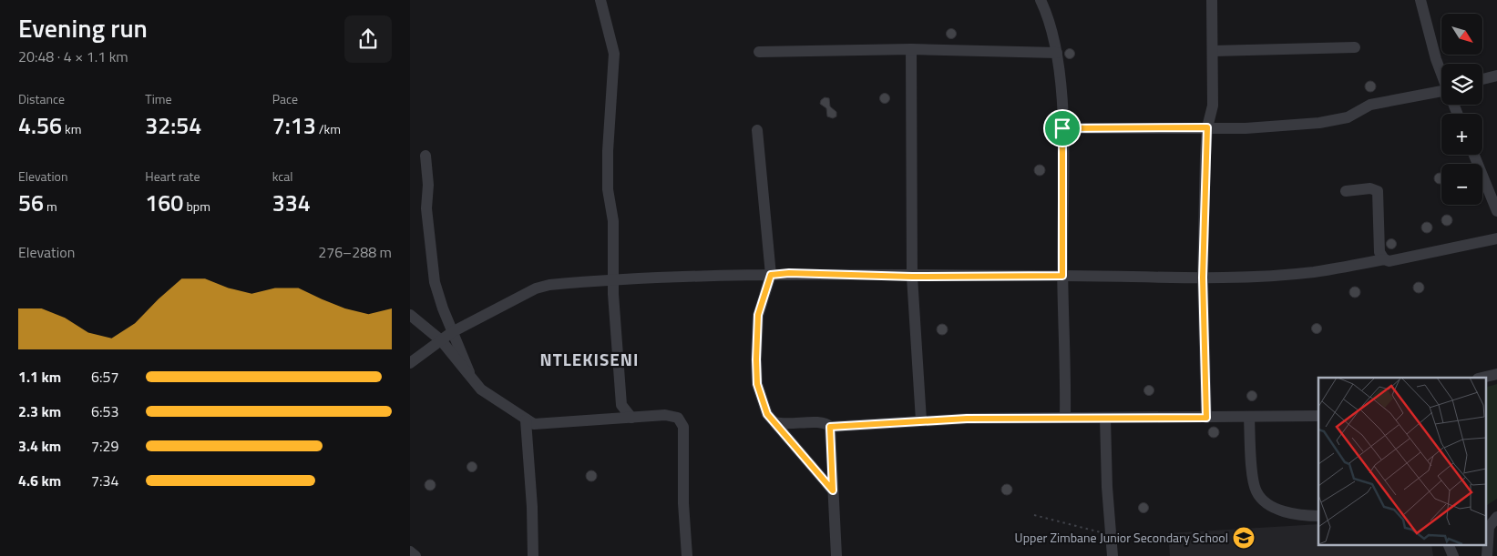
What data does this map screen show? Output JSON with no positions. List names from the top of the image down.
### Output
{
  "districts": ["NTLEKISENI"],
  "places": {
    "school or university": ["Upper Zimbane Junior Secondary School"]
  },
  "north": "bottom right",
  "page": {
    "heading": ["Evening run", "20:48 · 4 × 1.1 km"],
    "map_buttons": ["+", "−"],
    "stats": [
      ["Distance", "4.56 km"],
      ["Time", "32:54"],
      ["Pace", "7:13 /km"],
      ["Elevation", "56 m"],
      ["Heart rate", "160 bpm"],
      ["kcal", "334"]
    ],
    "chart": ["Elevation", "276–288 m"],
    "list": [
      {
        "name": "1.1 km",
        "note": "6:57"
      },
      {
        "name": "2.3 km",
        "note": "6:53"
      },
      {
        "name": "3.4 km",
        "note": "7:29"
      },
      {
        "name": "4.6 km",
        "note": "7:34"
      }
    ]
  }
}
